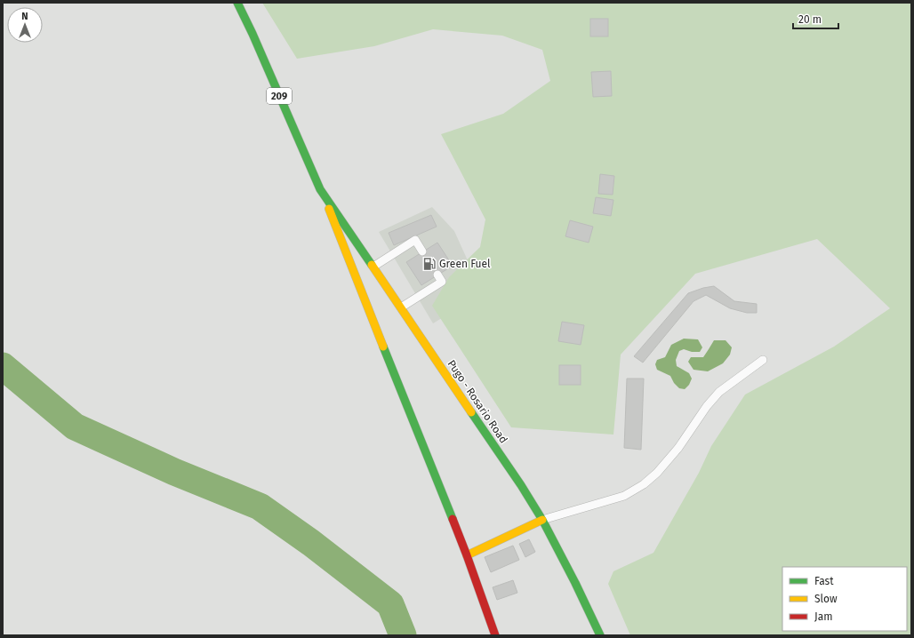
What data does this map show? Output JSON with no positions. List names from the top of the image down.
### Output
{
  "streets": {
    "main road": ["209", "Pugo - Rosario Road"]
  },
  "places": {
    "fuel station": ["Green Fuel"]
  },
  "legend": ["Fast", "Slow", "Jam"],
  "scale_bar": "20 m",
  "north": "top"
}
